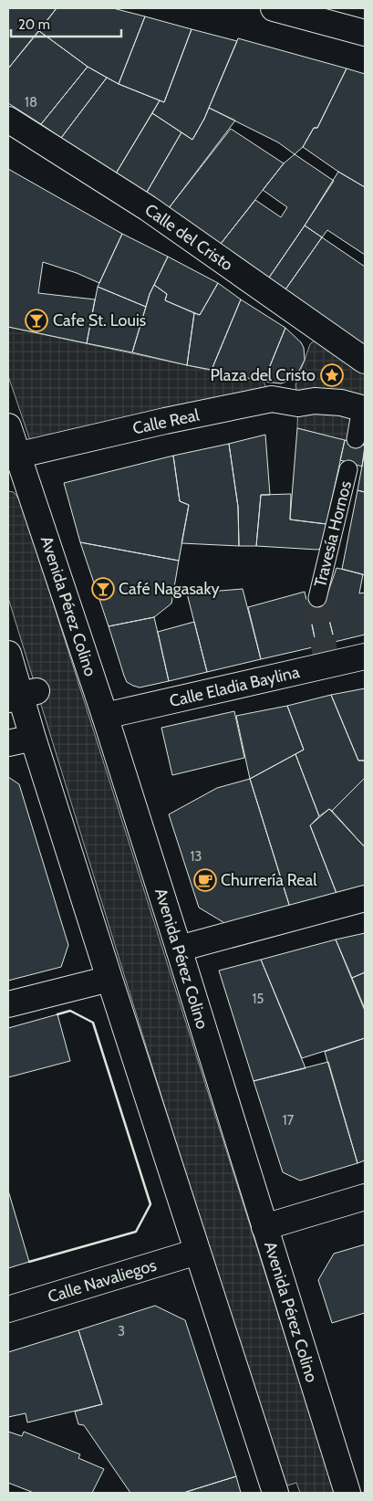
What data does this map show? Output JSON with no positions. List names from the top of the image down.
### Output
{
  "streets": {
    "street": [
      "Calle del Cristo",
      "Calle Real",
      "Avenida Pérez Colino",
      "Calle Eladia Baylina",
      "Calle Navaliegos"
    ],
    "lane": ["Travesía Hornos"]
  },
  "crossings": [
    ["Calle Real", "Avenida Pérez Colino"],
    ["Avenida Pérez Colino", "Calle Eladia Baylina"]
  ],
  "places": {
    "bar": ["Cafe St. Louis", "Café Nagasaky"],
    "place": ["Plaza del Cristo"],
    "cafe": ["Churrería Real"]
  },
  "house_numbers": [
    "18",
    "13",
    "15",
    "17",
    "3"
  ],
  "scale_bar": "20 m"
}
